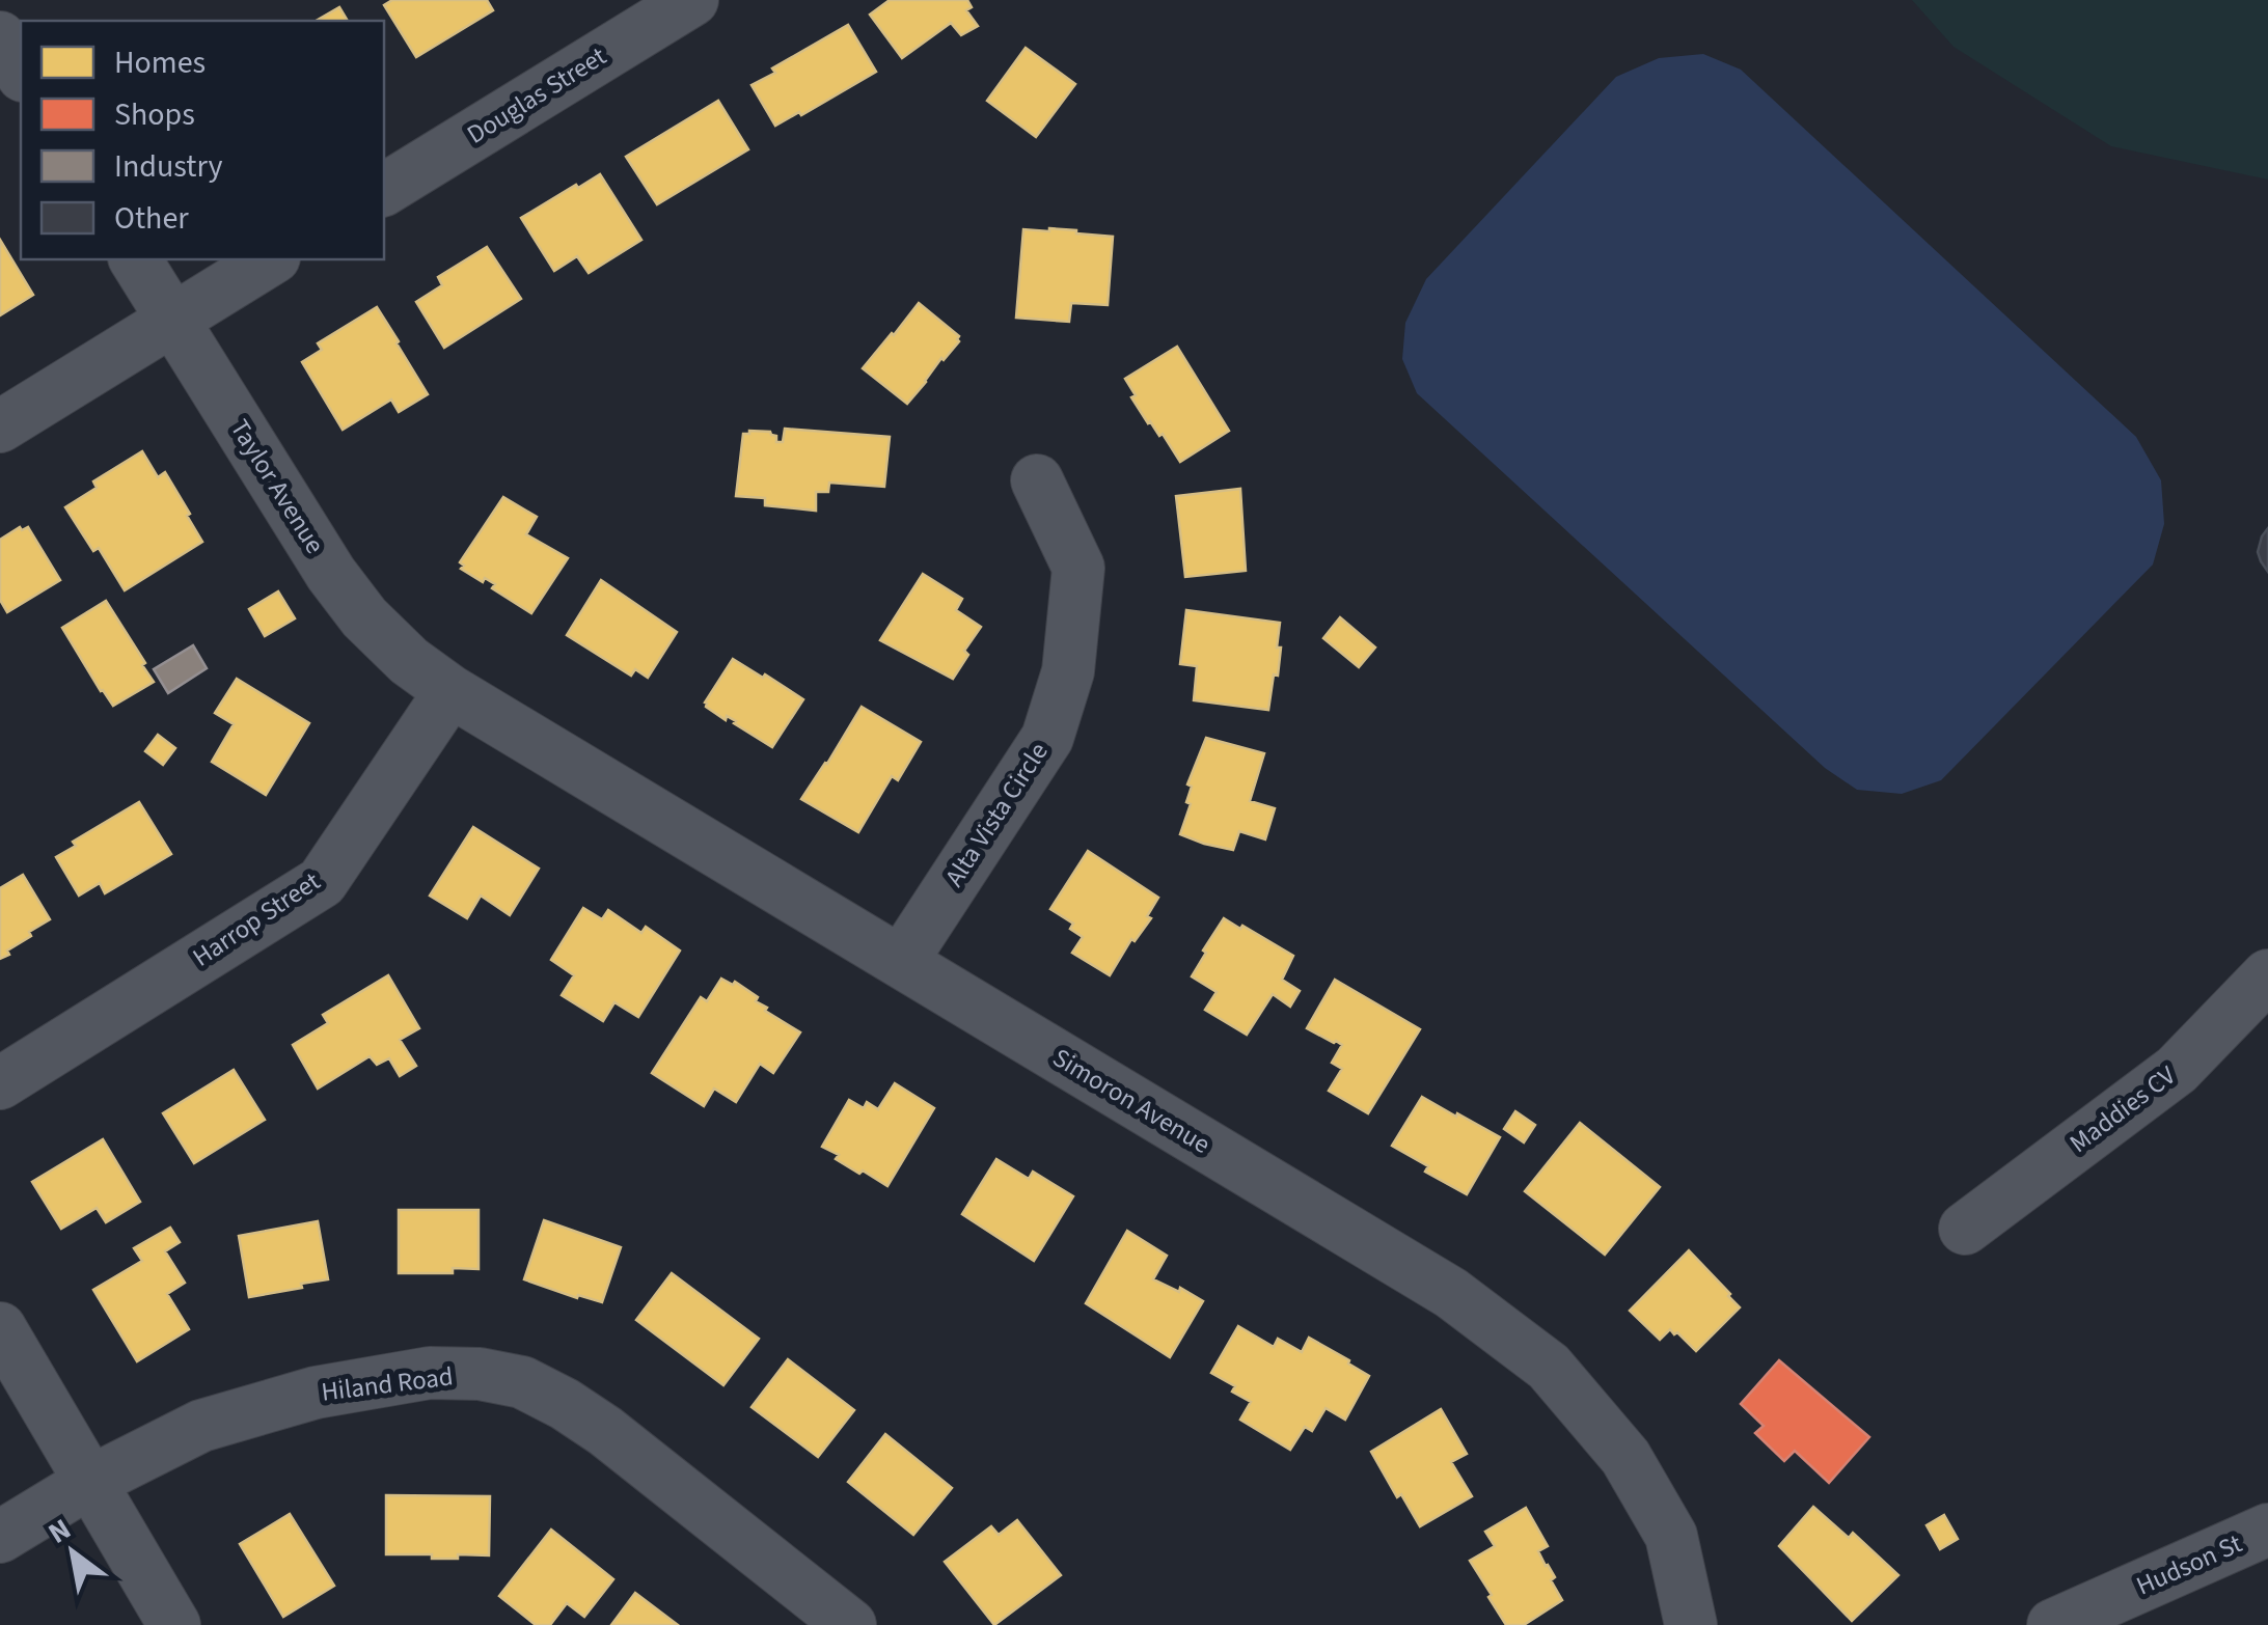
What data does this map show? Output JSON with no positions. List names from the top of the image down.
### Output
{
  "streets": {
    "street": [
      "Douglas Street",
      "Taylor Avenue",
      "Alta Vista Circle",
      "Harrop Street",
      "Simoron Avenue",
      "Maddies CV",
      "Hiland Road",
      "Hudson St"
    ]
  },
  "crossings": [
    ["Taylor Avenue", "Harrop Street"],
    ["Taylor Avenue", "Simoron Avenue"],
    ["Alta Vista Circle", "Simoron Avenue"],
    ["Harrop Street", "Simoron Avenue"]
  ],
  "legend": [
    "Homes",
    "Shops",
    "Industry",
    "Other"
  ],
  "north": "top left"
}
